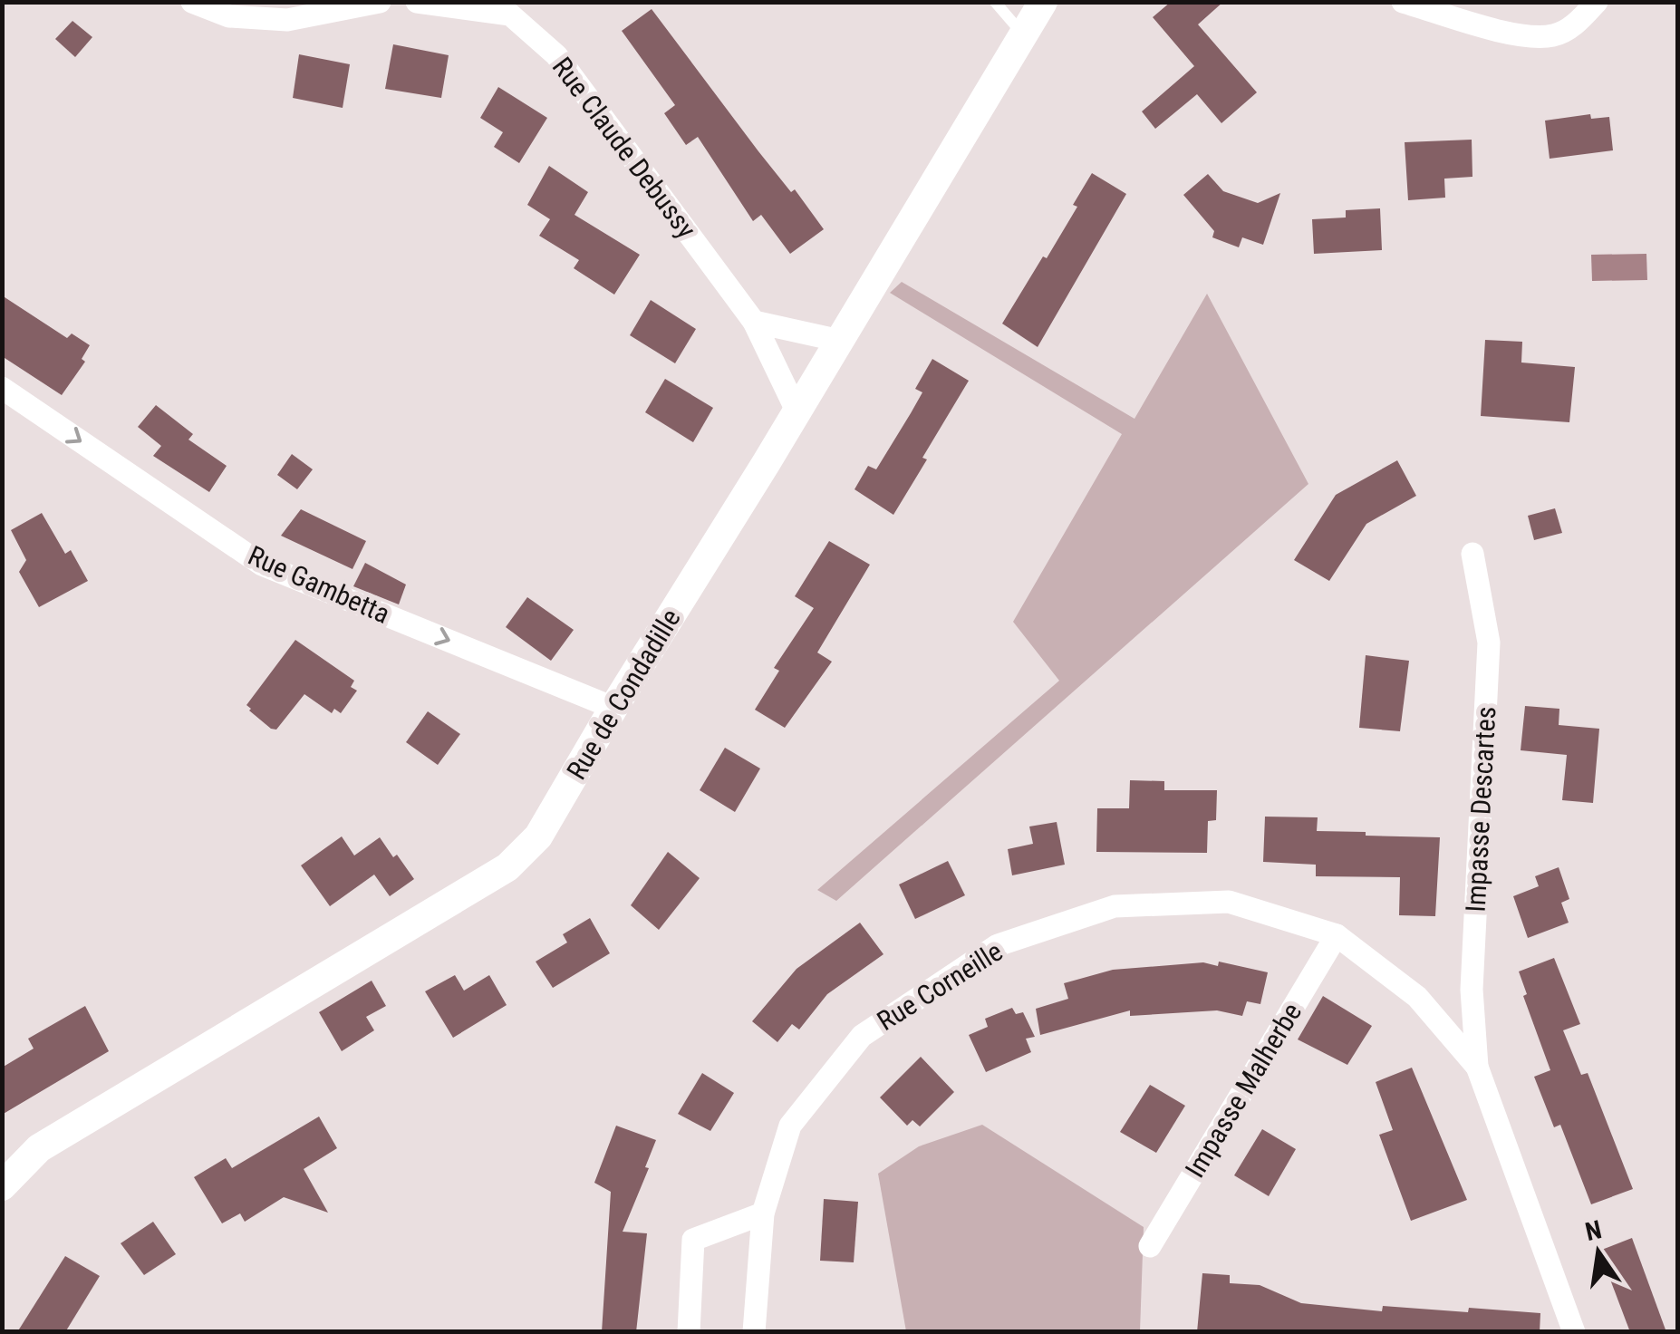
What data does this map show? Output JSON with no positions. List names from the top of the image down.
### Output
{
  "streets": {
    "street": [
      "Rue Claude Debussy",
      "Rue Gambetta",
      "Rue de Condadille",
      "Impasse Descartes",
      "Rue Corneille",
      "Impasse Malherbe"
    ]
  },
  "crossings": [
    ["Rue Claude Debussy", "Rue de Condadille"],
    ["Rue Gambetta", "Rue de Condadille"],
    ["Impasse Descartes", "Rue Corneille"],
    ["Rue Corneille", "Impasse Malherbe"]
  ],
  "one_way": ["Rue Gambetta"],
  "north": "top"
}
